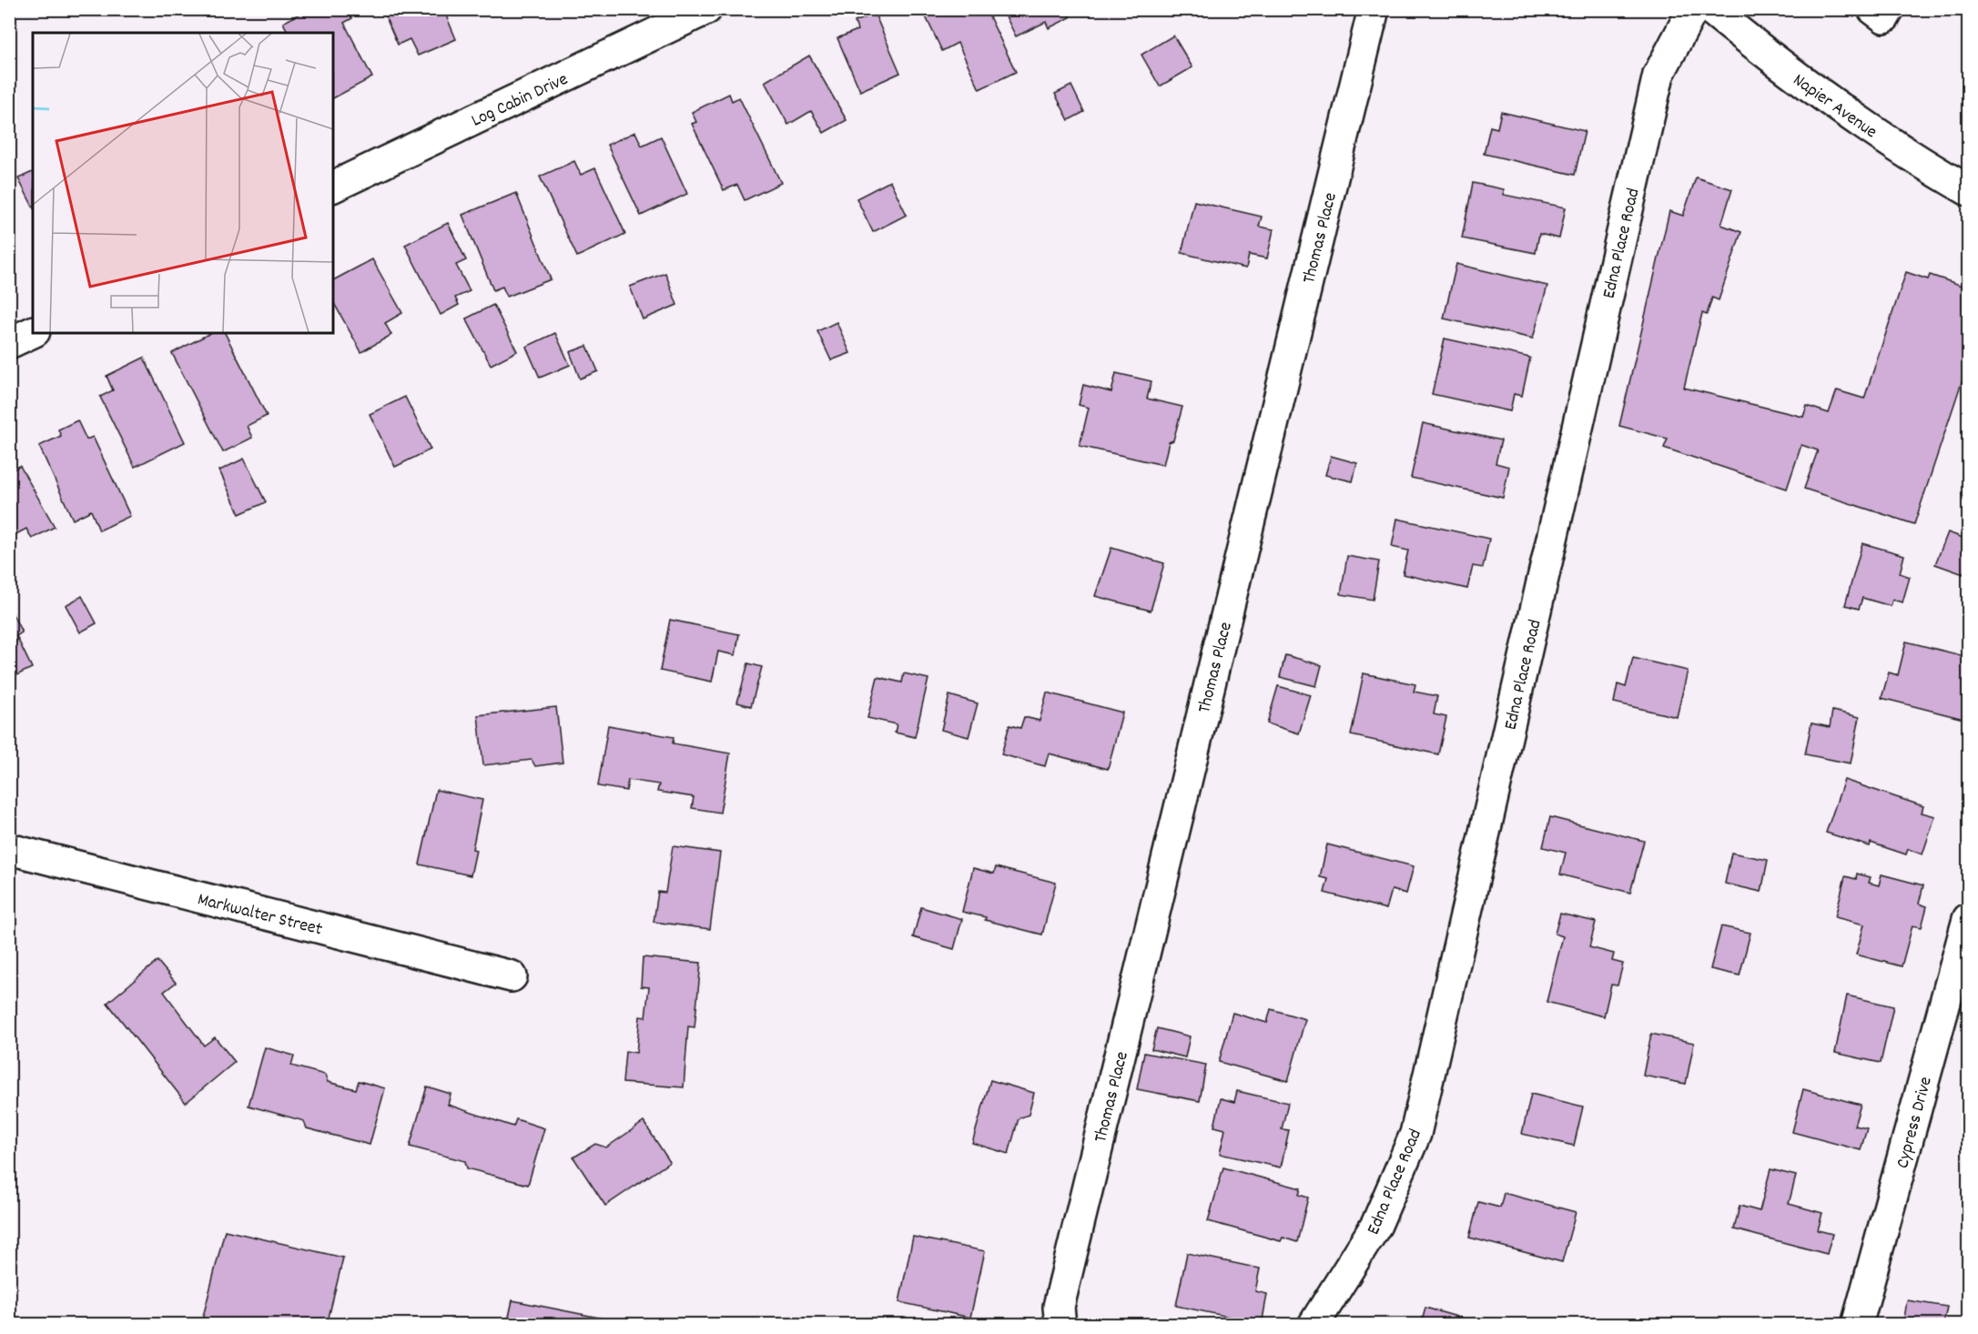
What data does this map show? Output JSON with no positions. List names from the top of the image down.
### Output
{
  "streets": {
    "street": [
      "Log Cabin Drive",
      "Napier Avenue",
      "Thomas Place",
      "Edna Place Road",
      "Markwalter Street",
      "Cypress Drive"
    ]
  }
}
